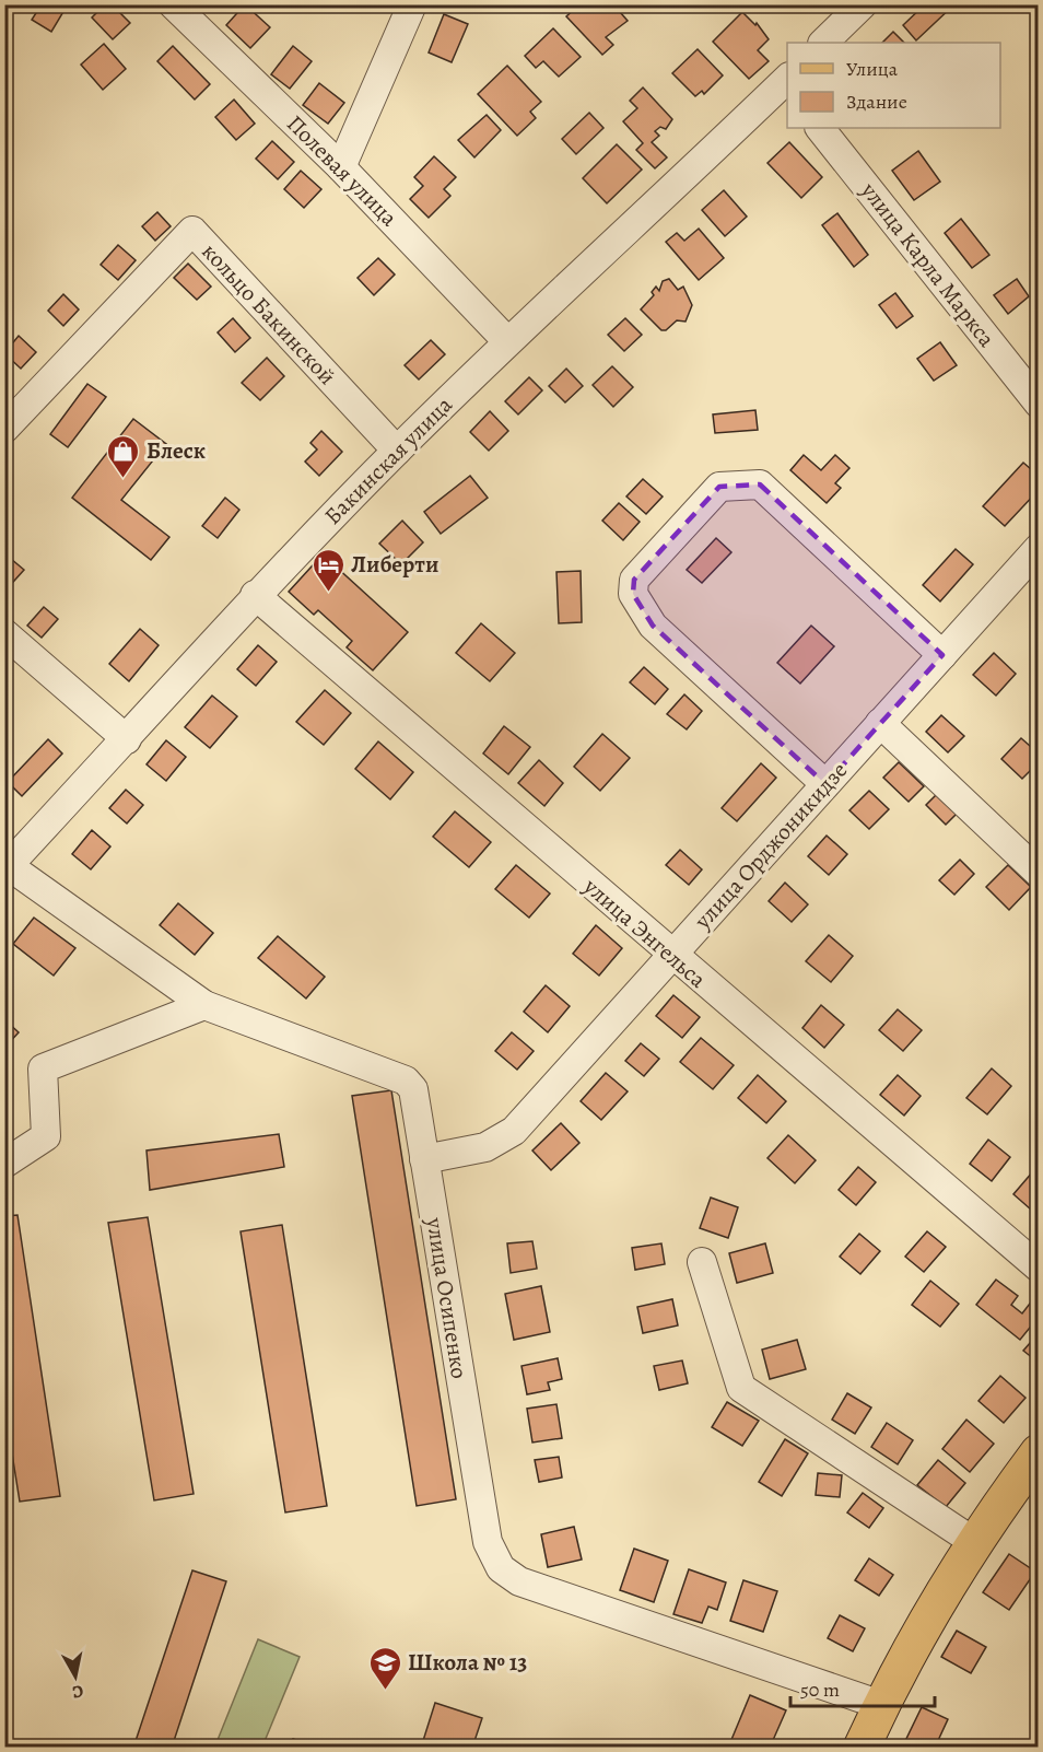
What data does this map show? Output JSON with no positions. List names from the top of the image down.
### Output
{
  "streets": {
    "street": [
      "Полевая улица",
      "улица Карла Маркса",
      "кольцо Бакинской",
      "Бакинская улица",
      "улица Орджоникидзе",
      "улица Энгельса",
      "улица Осипенко"
    ]
  },
  "crossings": [
    ["Полевая улица", "Бакинская улица"],
    ["кольцо Бакинской", "Бакинская улица"],
    ["Бакинская улица", "улица Энгельса"],
    ["Бакинская улица", "улица Осипенко"],
    ["улица Орджоникидзе", "улица Энгельса"],
    ["улица Орджоникидзе", "улица Осипенко"]
  ],
  "places": {
    "shop": ["Блеск"],
    "hotel": ["Либерти"],
    "school or university": ["Школа № 13"]
  },
  "legend": ["Улица", "Здание"],
  "scale_bar": "50 m",
  "north": "bottom"
}
